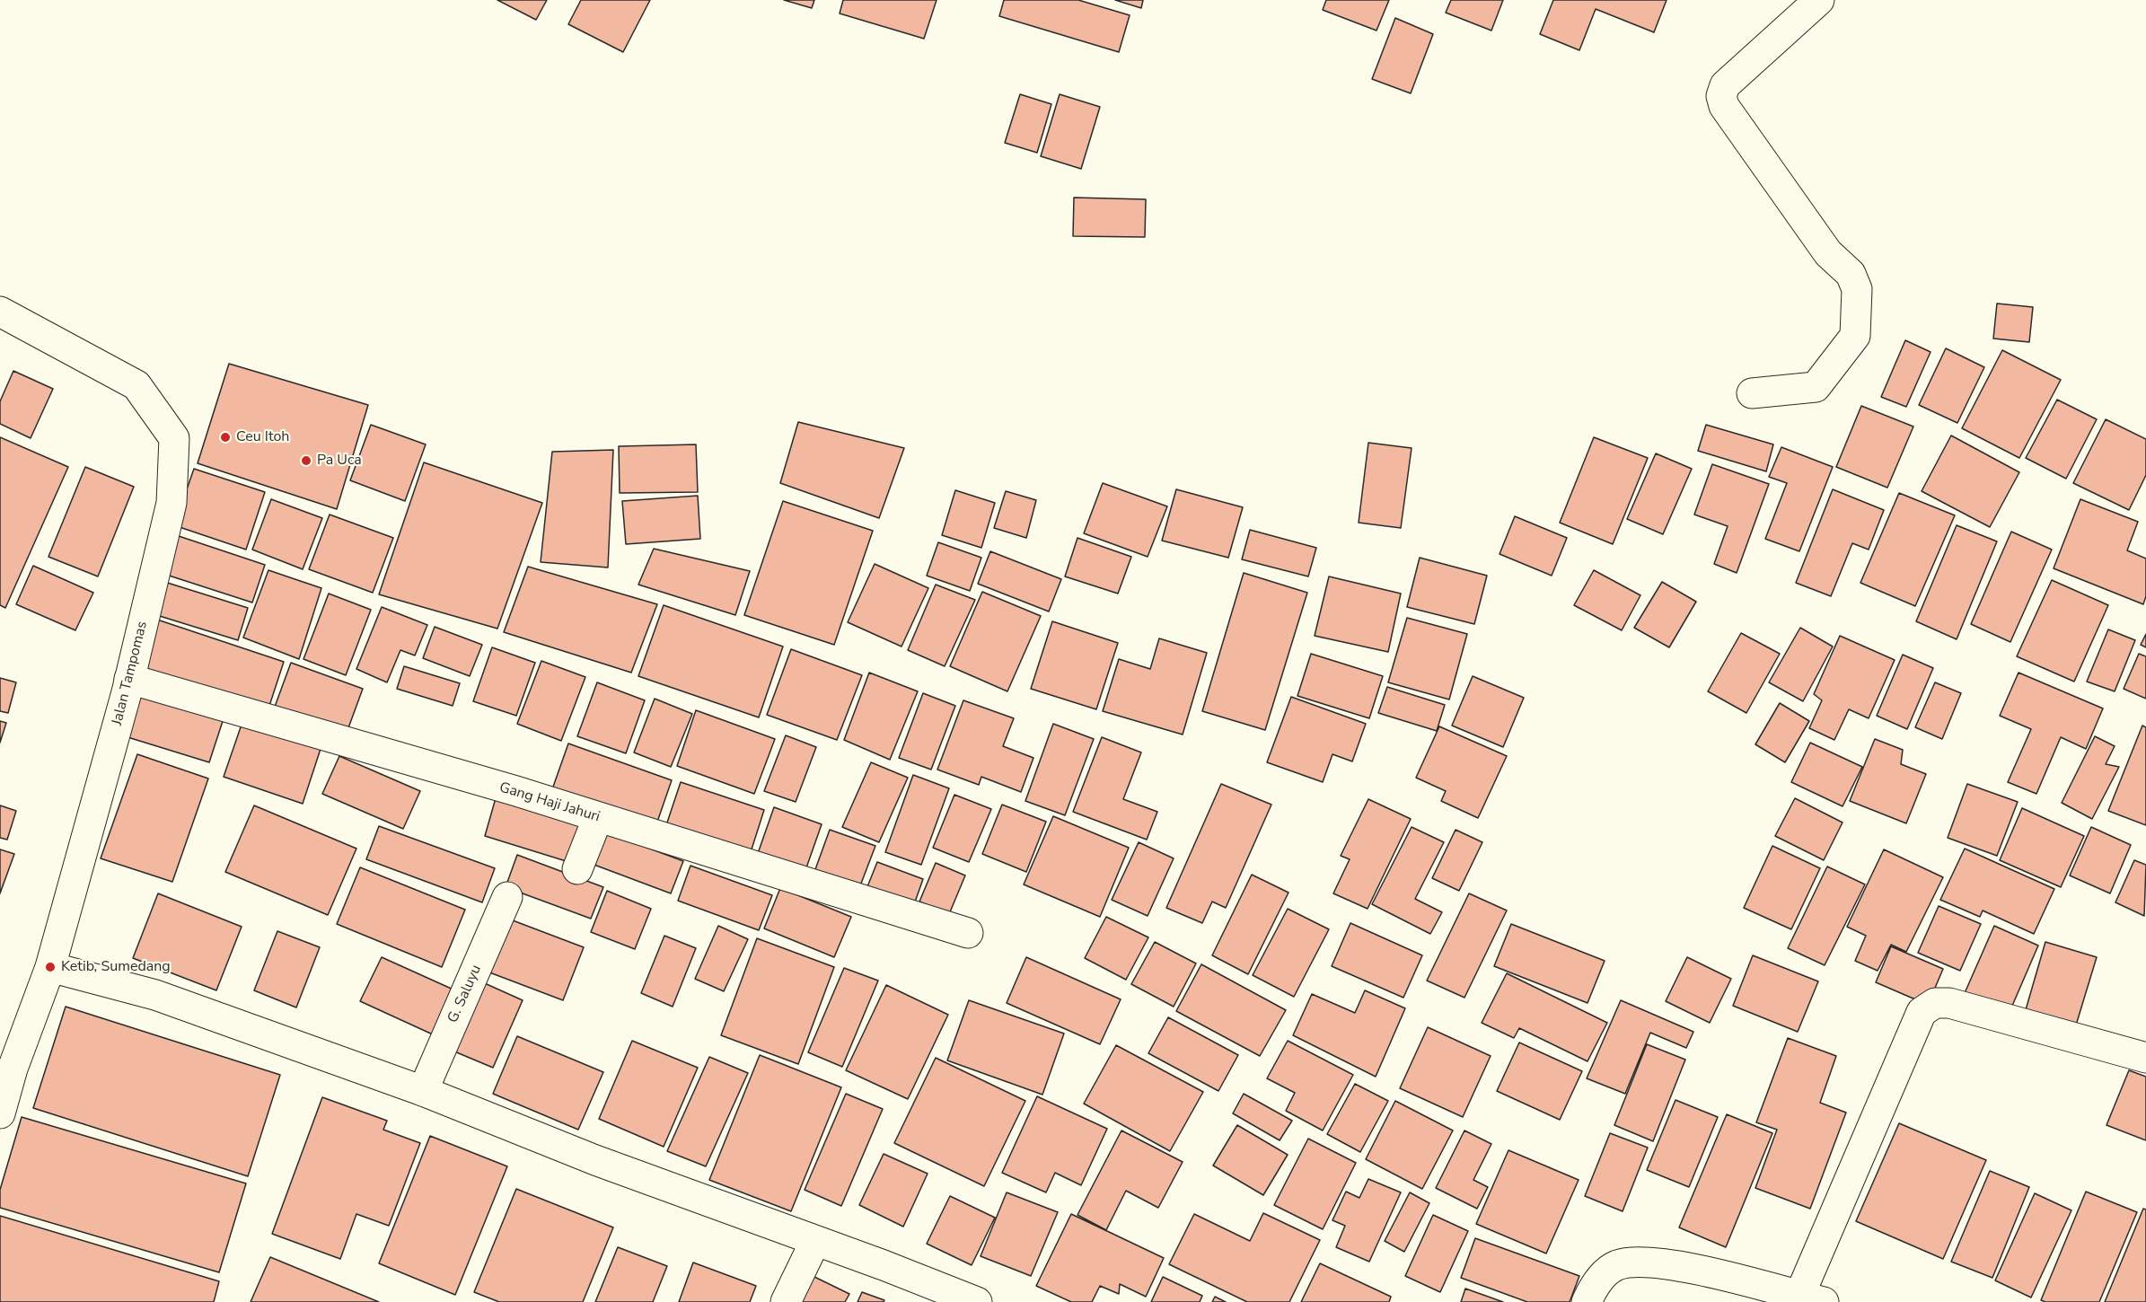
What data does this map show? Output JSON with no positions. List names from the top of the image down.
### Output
{
  "streets": {
    "street": ["Jalan Tampomas", "Gang Haji Jahuri", "G. Saluyu"]
  },
  "crossings": [
    ["Jalan Tampomas", "Gang Haji Jahuri"]
  ],
  "places": ["Ceu Itoh", "Pa Uca", "Ketib, Sumedang"]
}
